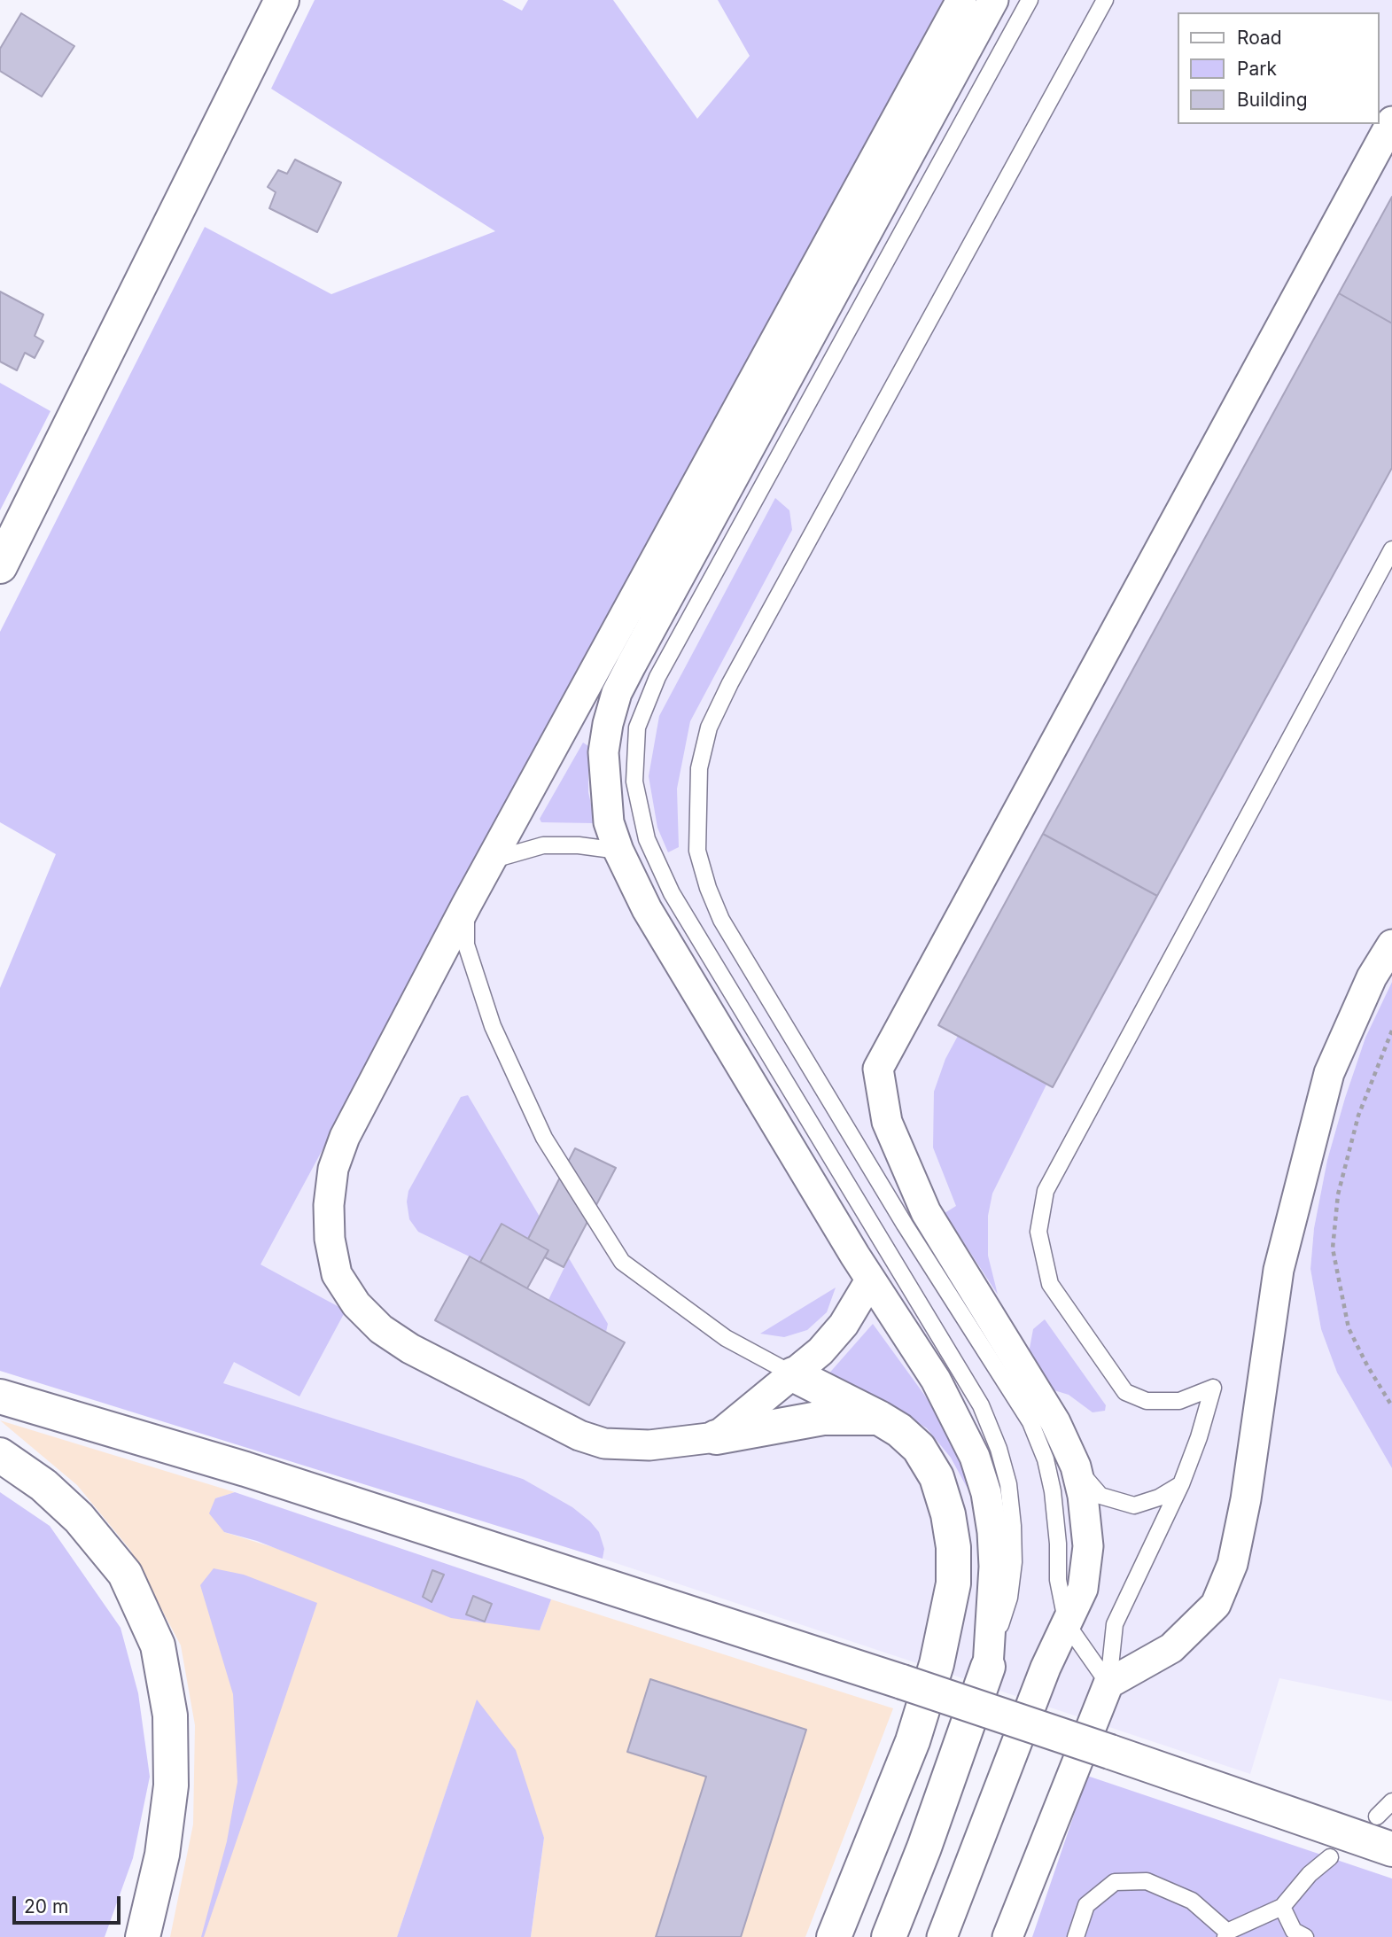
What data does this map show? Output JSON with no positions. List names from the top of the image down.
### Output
{
  "legend": ["Road", "Park", "Building"],
  "scale_bar": "20 m"
}
